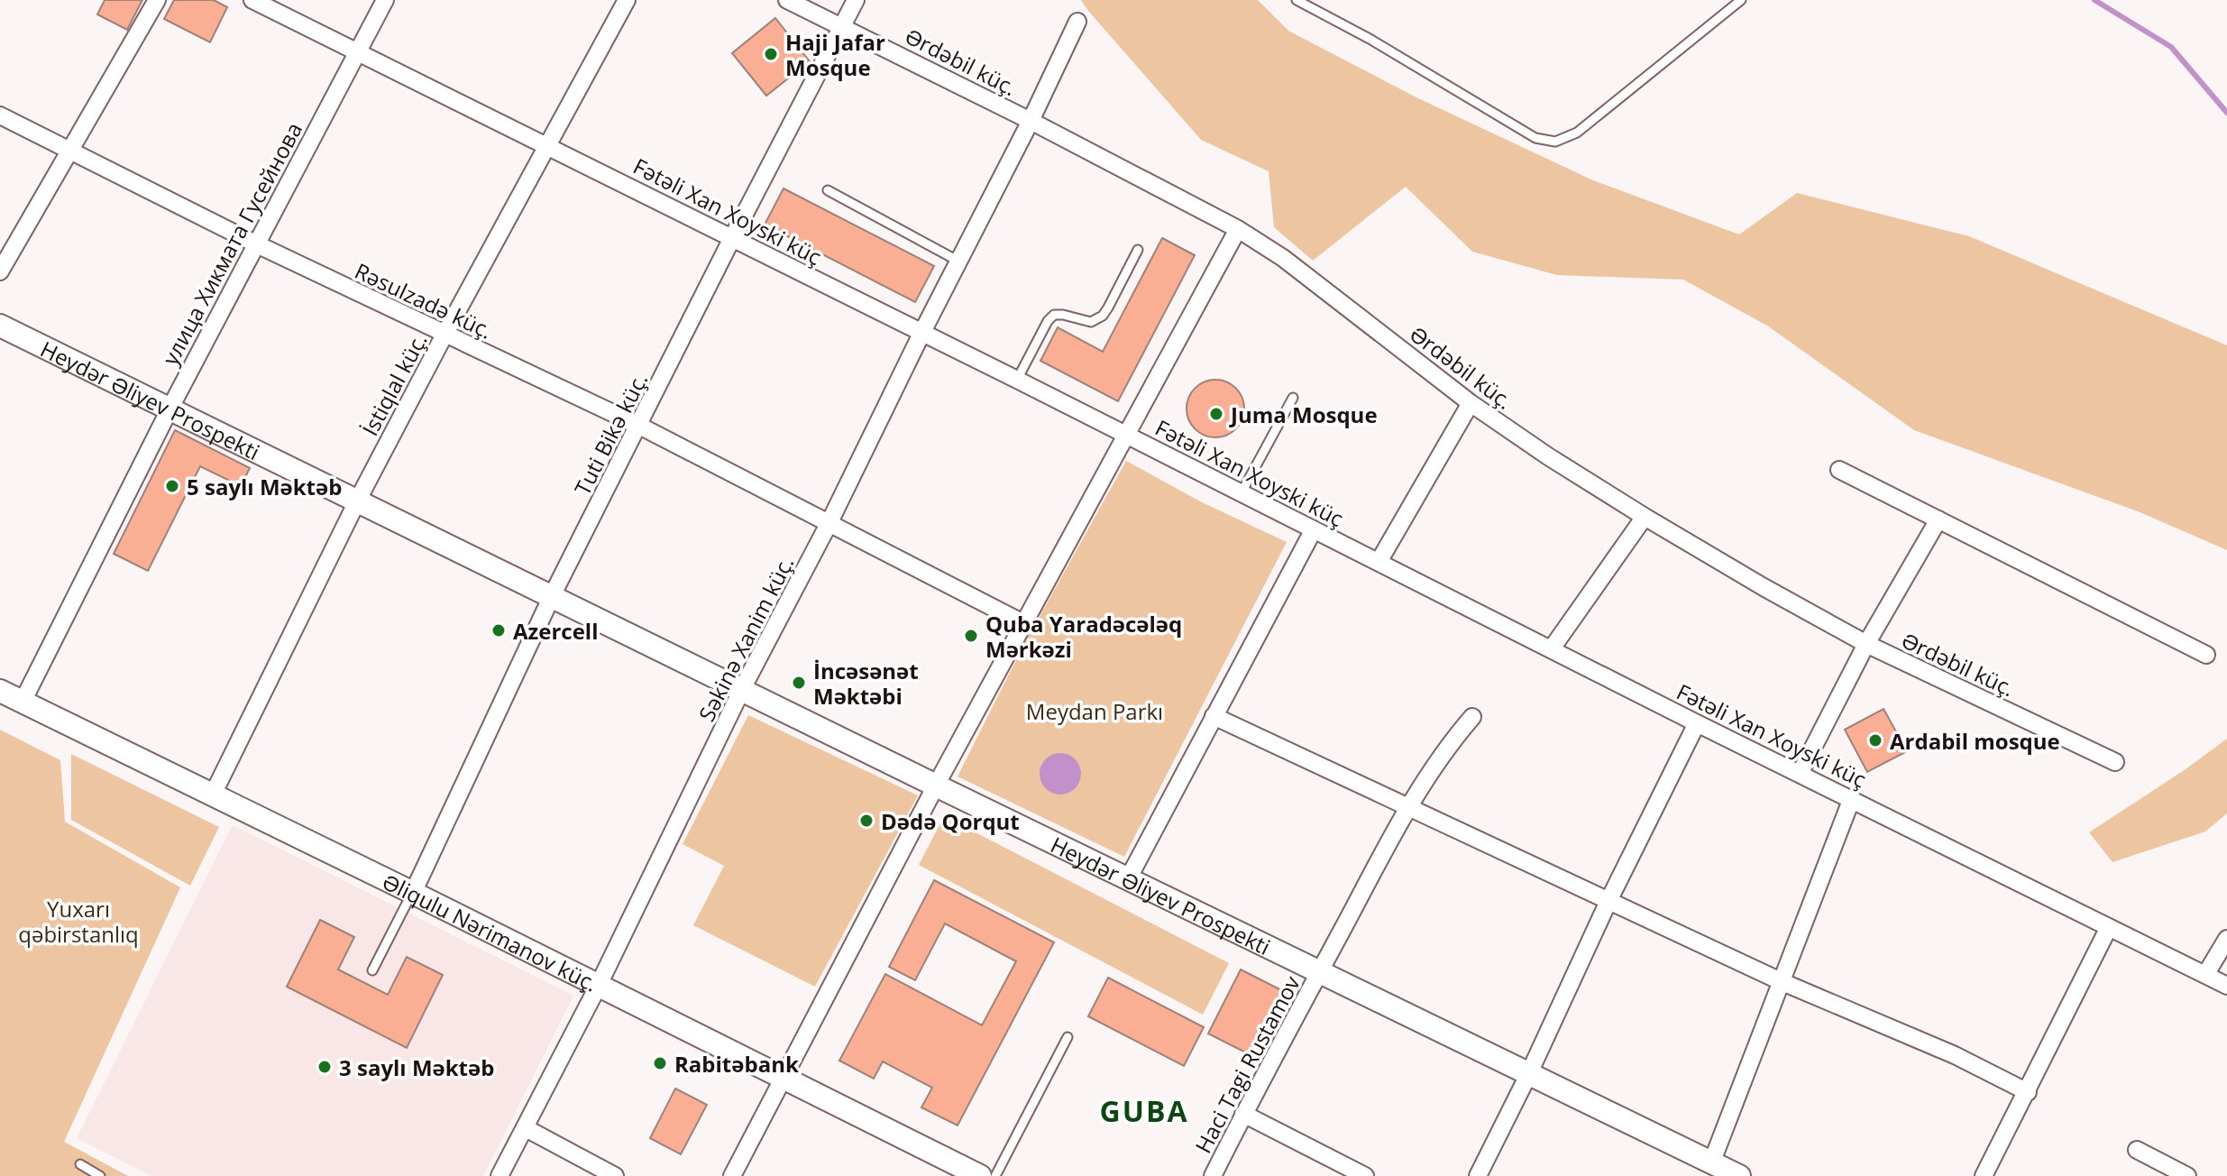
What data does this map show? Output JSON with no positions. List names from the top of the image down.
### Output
{
  "streets": {
    "street": [
      "Ərdəbil küç.",
      "Fətəli Xan Xoyski küç",
      "улица Хикмата Гусейнова",
      "Rəsulzadə küç.",
      "İstiqlal küç.",
      "Heydər Əliyev Prospekti",
      "Tuti Bikə küç.",
      "Səkinə Xanim küç.",
      "Əliqulu Nərimanov küç.",
      "Haci Tagi Rustamov"
    ]
  },
  "crossings": [
    ["Ərdəbil küç.", "Tuti Bikə küç."],
    ["Ərdəbil küç.", "Səkinə Xanim küç."],
    ["Fətəli Xan Xoyski küç", "улица Хикмата Гусейнова"],
    ["Fətəli Xan Xoyski küç", "İstiqlal küç."],
    ["Fətəli Xan Xoyski küç", "Tuti Bikə küç."],
    ["Fətəli Xan Xoyski küç", "Səkinə Xanim küç."],
    ["улица Хикмата Гусейнова", "Rəsulzadə küç."],
    ["улица Хикмата Гусейнова", "Heydər Əliyev Prospekti"],
    ["улица Хикмата Гусейнова", "Əliqulu Nərimanov küç."],
    ["Rəsulzadə küç.", "İstiqlal küç."],
    ["Rəsulzadə küç.", "Tuti Bikə küç."],
    ["Rəsulzadə küç.", "Səkinə Xanim küç."],
    ["İstiqlal küç.", "Heydər Əliyev Prospekti"],
    ["İstiqlal küç.", "Əliqulu Nərimanov küç."],
    ["Heydər Əliyev Prospekti", "Tuti Bikə küç."],
    ["Heydər Əliyev Prospekti", "Səkinə Xanim küç."],
    ["Heydər Əliyev Prospekti", "Haci Tagi Rustamov"],
    ["Tuti Bikə küç.", "Əliqulu Nərimanov küç."],
    ["Səkinə Xanim küç.", "Əliqulu Nərimanov küç."]
  ],
  "districts": ["GUBA"],
  "parks": ["Meydan Parkı", "Yuxarı qəbirstanlıq"],
  "places": [
    "Haji Jafar Mosque",
    "Juma Mosque",
    "5 saylı Məktəb",
    "Azercell",
    "Quba Yaradəcələq Mərkəzi",
    "İncəsənət Məktəbi",
    "Ardabil mosque",
    "Dədə Qorqut",
    "Rabitəbank",
    "3 saylı Məktəb"
  ]
}
